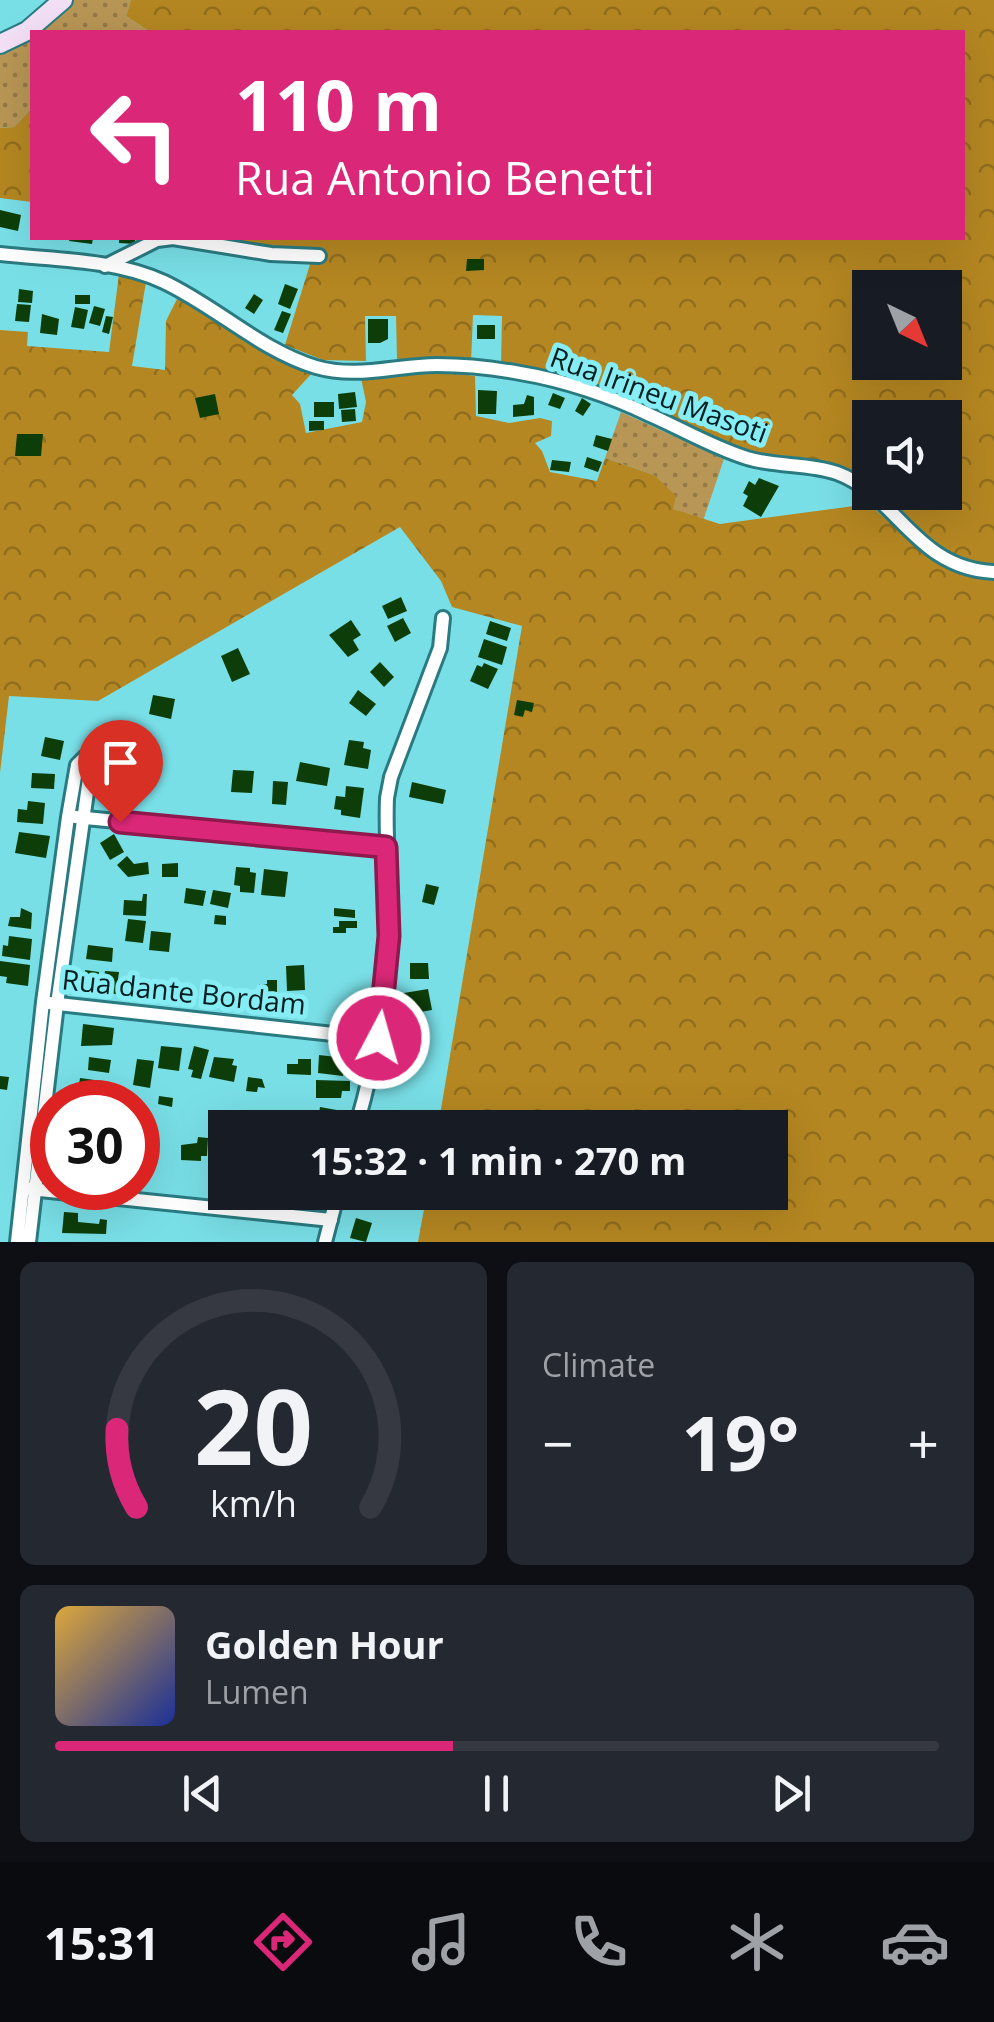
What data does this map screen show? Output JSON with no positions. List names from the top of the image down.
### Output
{
  "streets": {
    "street": ["Rua Irineu Masoti", "Rua dante Bordam"]
  },
  "north": "bottom right",
  "page": {
    "turn": ["110 m", "Rua Antonio Benetti"],
    "limit": "30",
    "trip": "15:32 · 1 min · 270 m",
    "tile": "Climate",
    "heat": ["−", "19°", "+"],
    "song": ["Golden Hour", "Lumen"],
    "tabs": "15:31",
    "gauge": ["20", "km/h"]
  }
}
